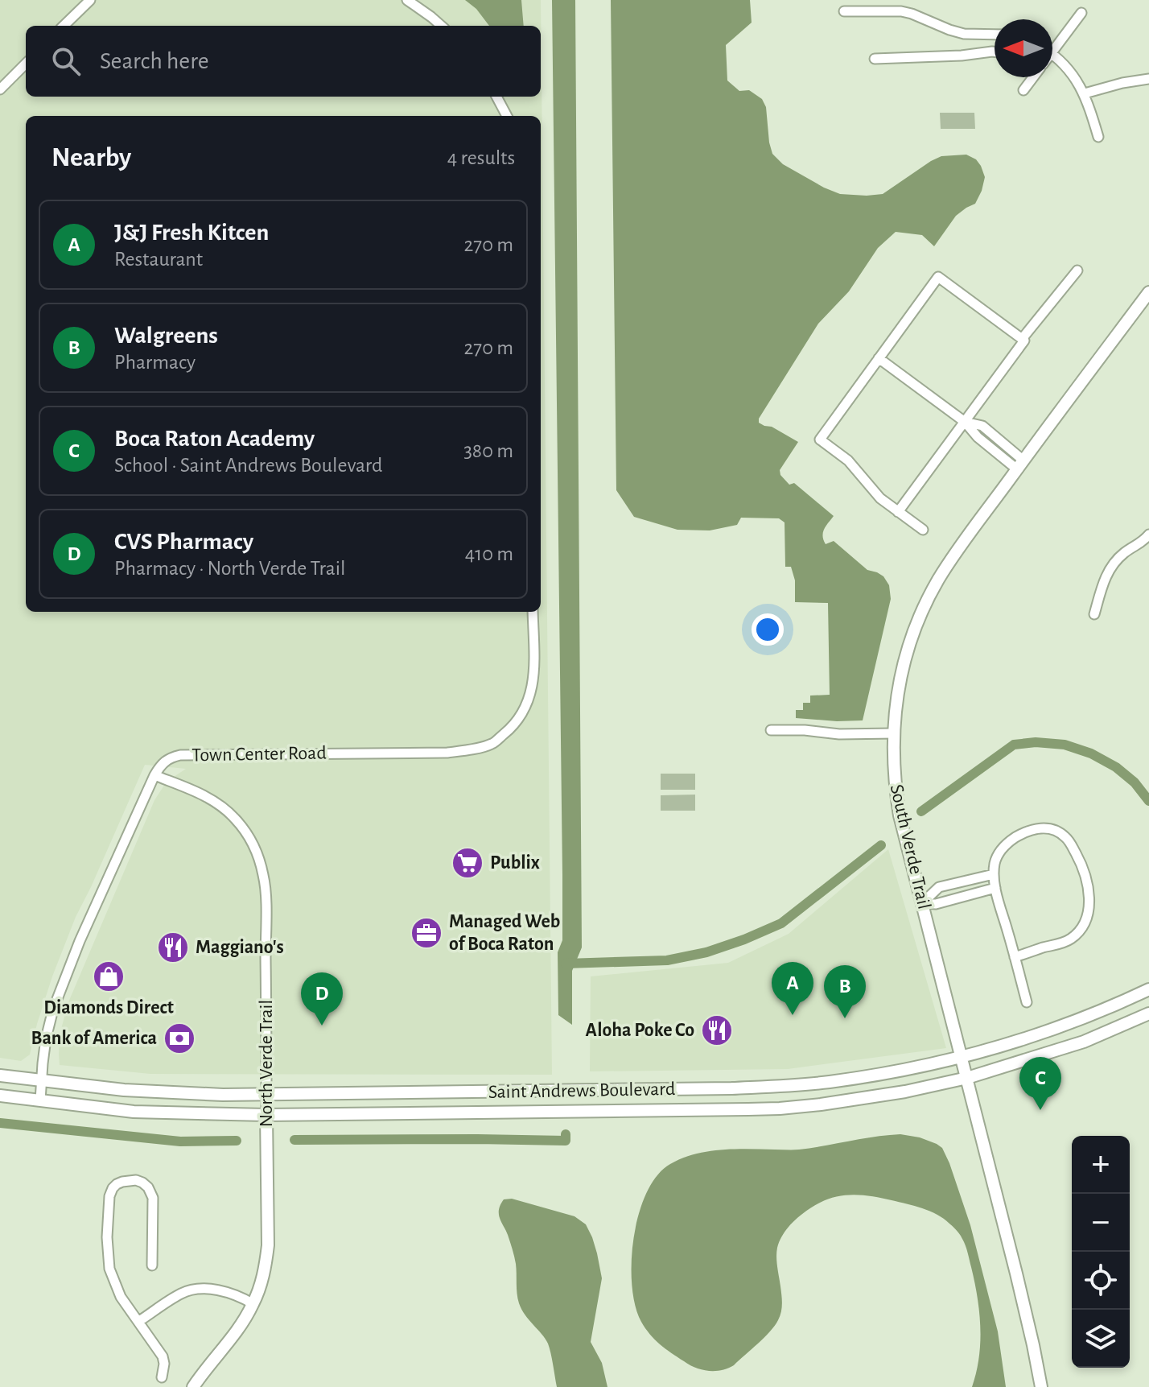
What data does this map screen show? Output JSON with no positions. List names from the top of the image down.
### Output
{
  "streets": {
    "street": [
      "Town Center Road",
      "South Verde Trail",
      "North Verde Trail",
      "Saint Andrews Boulevard"
    ]
  },
  "crossings": [
    ["Town Center Road", "North Verde Trail"],
    ["Town Center Road", "Saint Andrews Boulevard"],
    ["South Verde Trail", "Saint Andrews Boulevard"],
    ["North Verde Trail", "Saint Andrews Boulevard"]
  ],
  "places": {
    "supermarket": ["Publix"],
    "office": ["Managed Web of Boca Raton"],
    "restaurant": ["Maggiano's", "Aloha Poke Co"],
    "shop": ["Diamonds Direct"],
    "bank": ["Bank of America"]
  },
  "north": "left",
  "page": {
    "search": "Search here",
    "heading": ["Nearby", "4 results"],
    "list": [
      {
        "mark": "A",
        "name": "J&J Fresh Kitcen",
        "note": "Restaurant",
        "value": "270 m"
      },
      {
        "mark": "B",
        "name": "Walgreens",
        "note": "Pharmacy",
        "value": "270 m"
      },
      {
        "mark": "C",
        "name": "Boca Raton Academy",
        "note": "School · Saint Andrews Boulevard",
        "value": "380 m"
      },
      {
        "mark": "D",
        "name": "CVS Pharmacy",
        "note": "Pharmacy · North Verde Trail",
        "value": "410 m"
      }
    ],
    "pins": [
      "A",
      "B",
      "D",
      "C"
    ],
    "map_buttons": ["+", "−"]
  }
}
